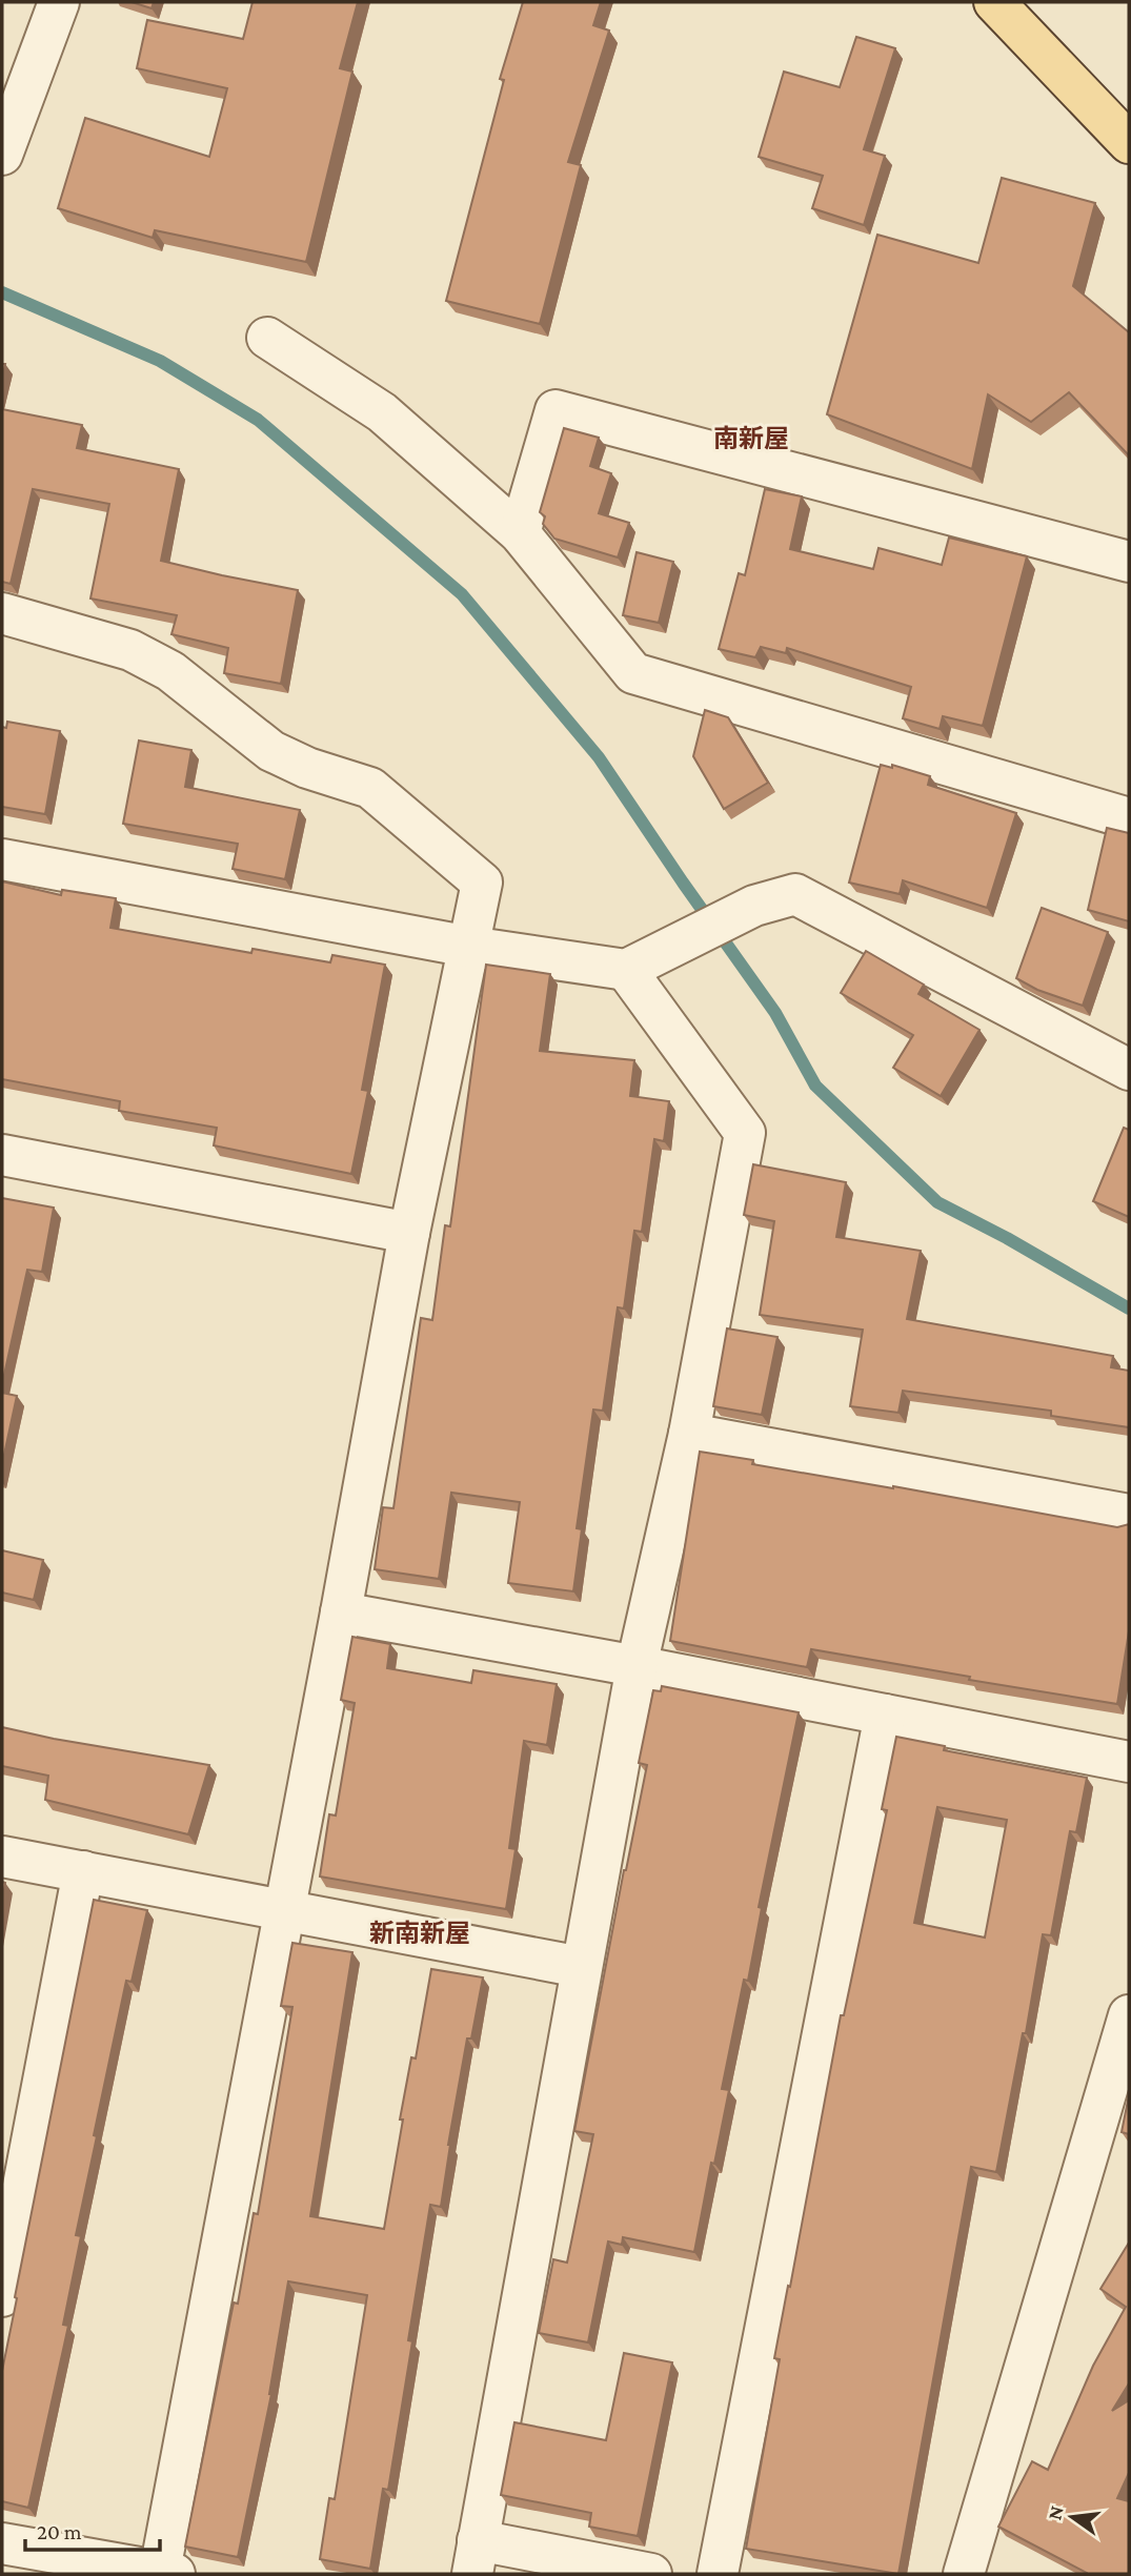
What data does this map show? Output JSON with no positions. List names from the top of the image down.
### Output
{
  "districts": ["南新屋", "新南新屋"],
  "scale_bar": "20 m",
  "north": "left"
}
